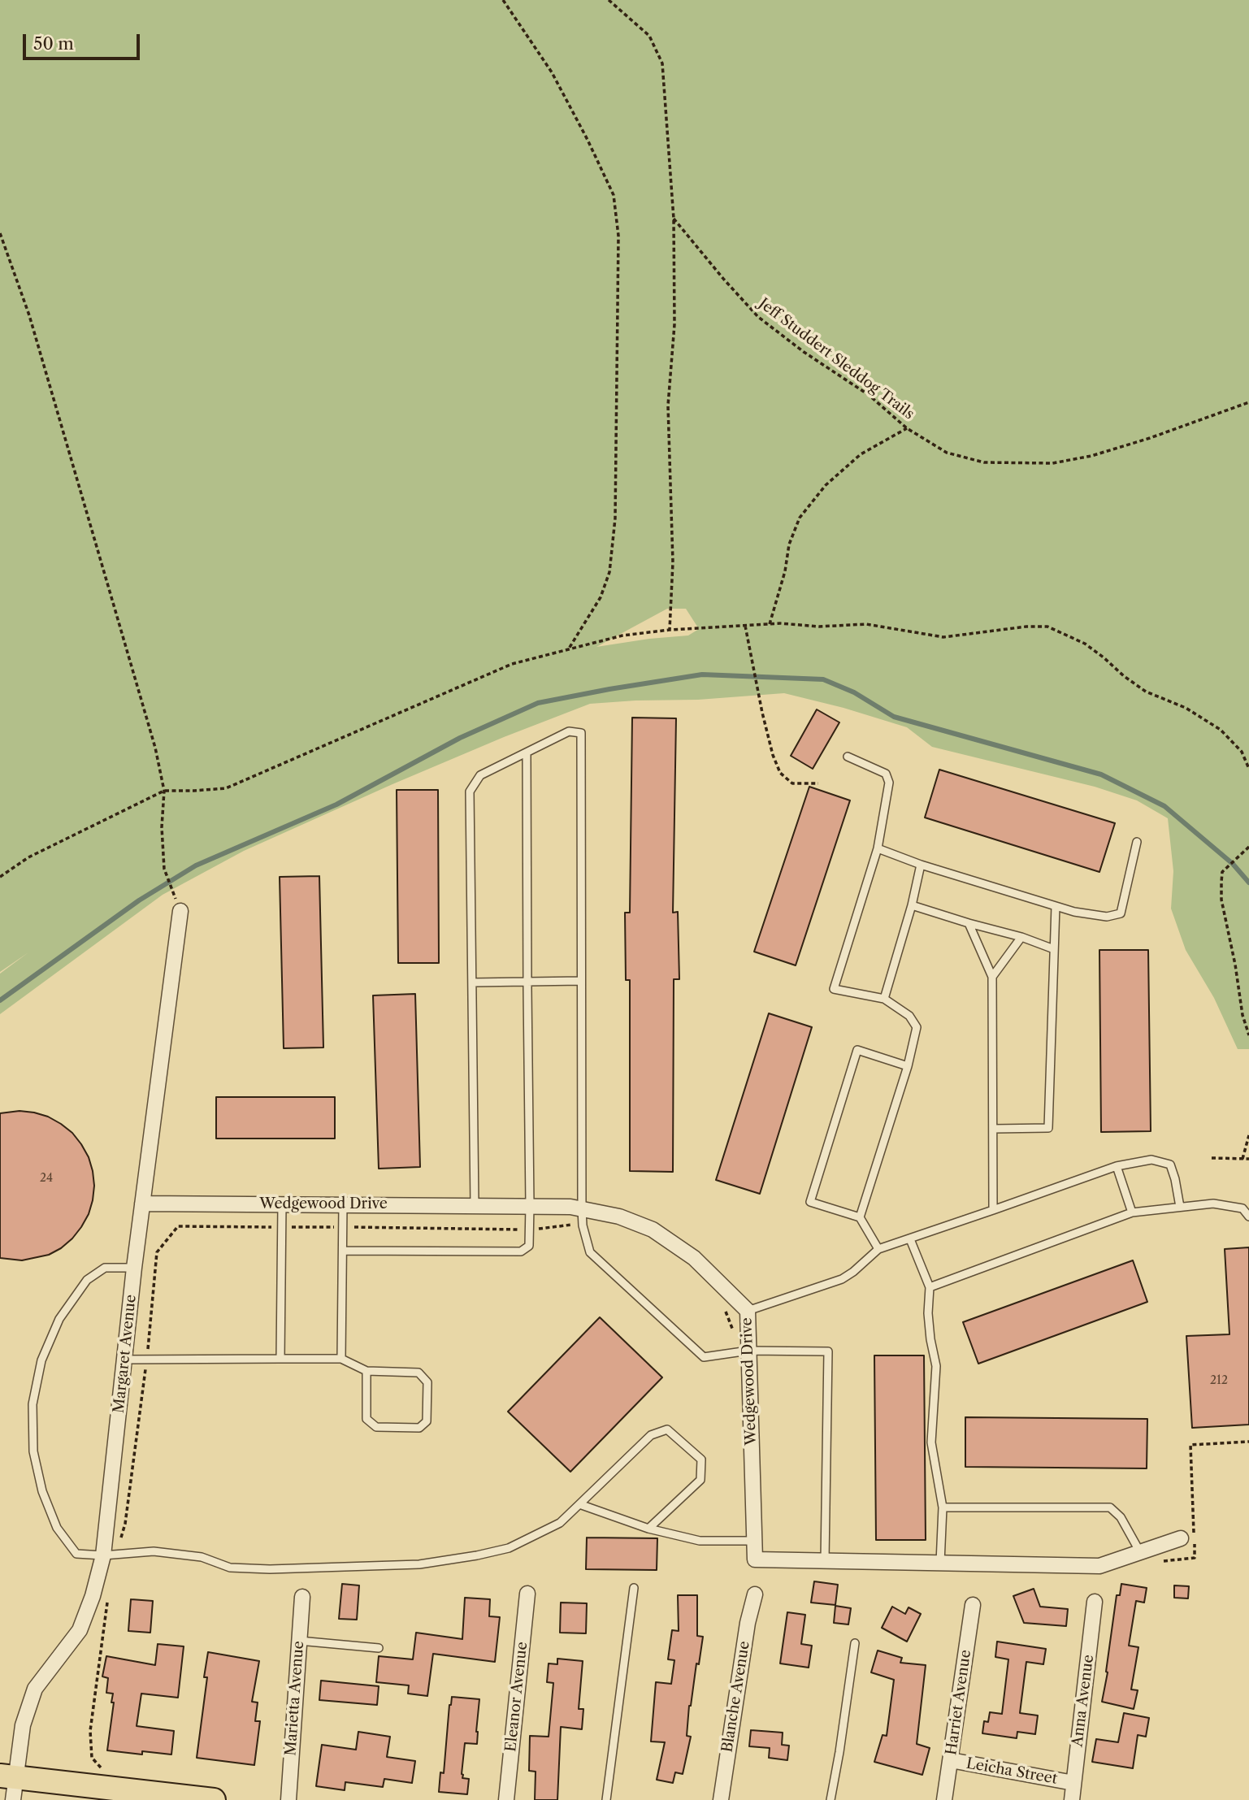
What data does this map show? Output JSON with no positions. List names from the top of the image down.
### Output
{
  "streets": {
    "street": [
      "Wedgewood Drive",
      "Margaret Avenue",
      "Eleanor Avenue",
      "Blanche Avenue",
      "Marietta Avenue",
      "Anna Avenue",
      "Harriet Avenue",
      "Leicha Street"
    ],
    "path": ["Jeff Studdert Sleddog Trails"]
  },
  "crossings": [
    ["Wedgewood Drive", "Margaret Avenue"],
    ["Anna Avenue", "Leicha Street"],
    ["Harriet Avenue", "Leicha Street"]
  ],
  "house_numbers": ["24", "212"],
  "scale_bar": "50 m"
}
